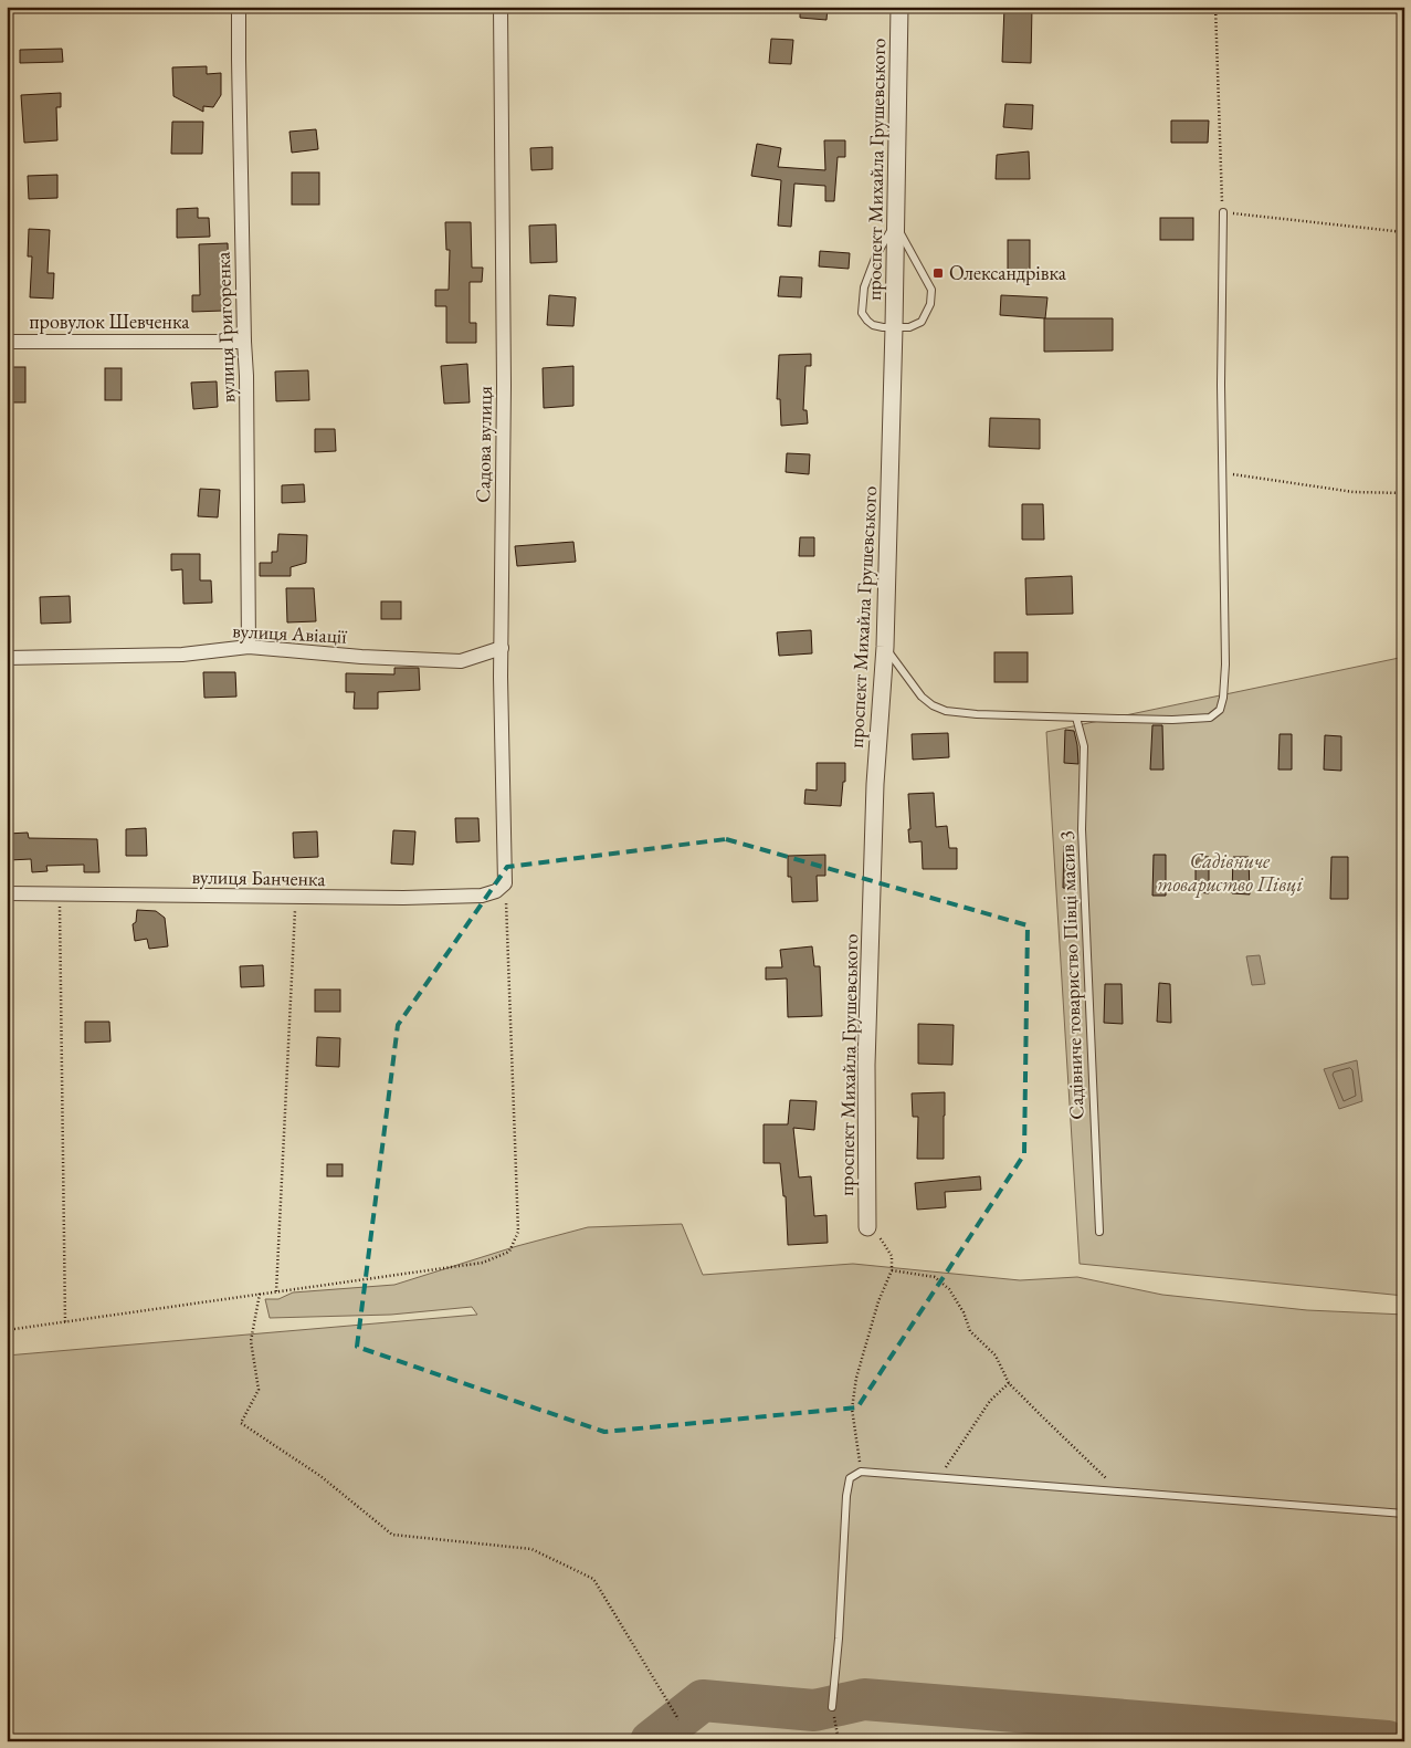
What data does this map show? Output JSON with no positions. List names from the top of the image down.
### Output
{
  "streets": {
    "street": [
      "проспект Михайла Грушевського",
      "провулок Шевченка",
      "вулиця Григоренка",
      "Садова вулиця",
      "вулиця Авіації",
      "вулиця Банченка"
    ],
    "lane": ["Садівниче товариство Півці масив 3"]
  },
  "crossings": [
    ["провулок Шевченка", "вулиця Григоренка"],
    ["вулиця Григоренка", "вулиця Авіації"],
    ["Садова вулиця", "вулиця Авіації"],
    ["Садова вулиця", "вулиця Банченка"]
  ],
  "parks": ["Садівниче товариство Півці"],
  "places": {
    "transit": ["Олександрівка"]
  }
}
